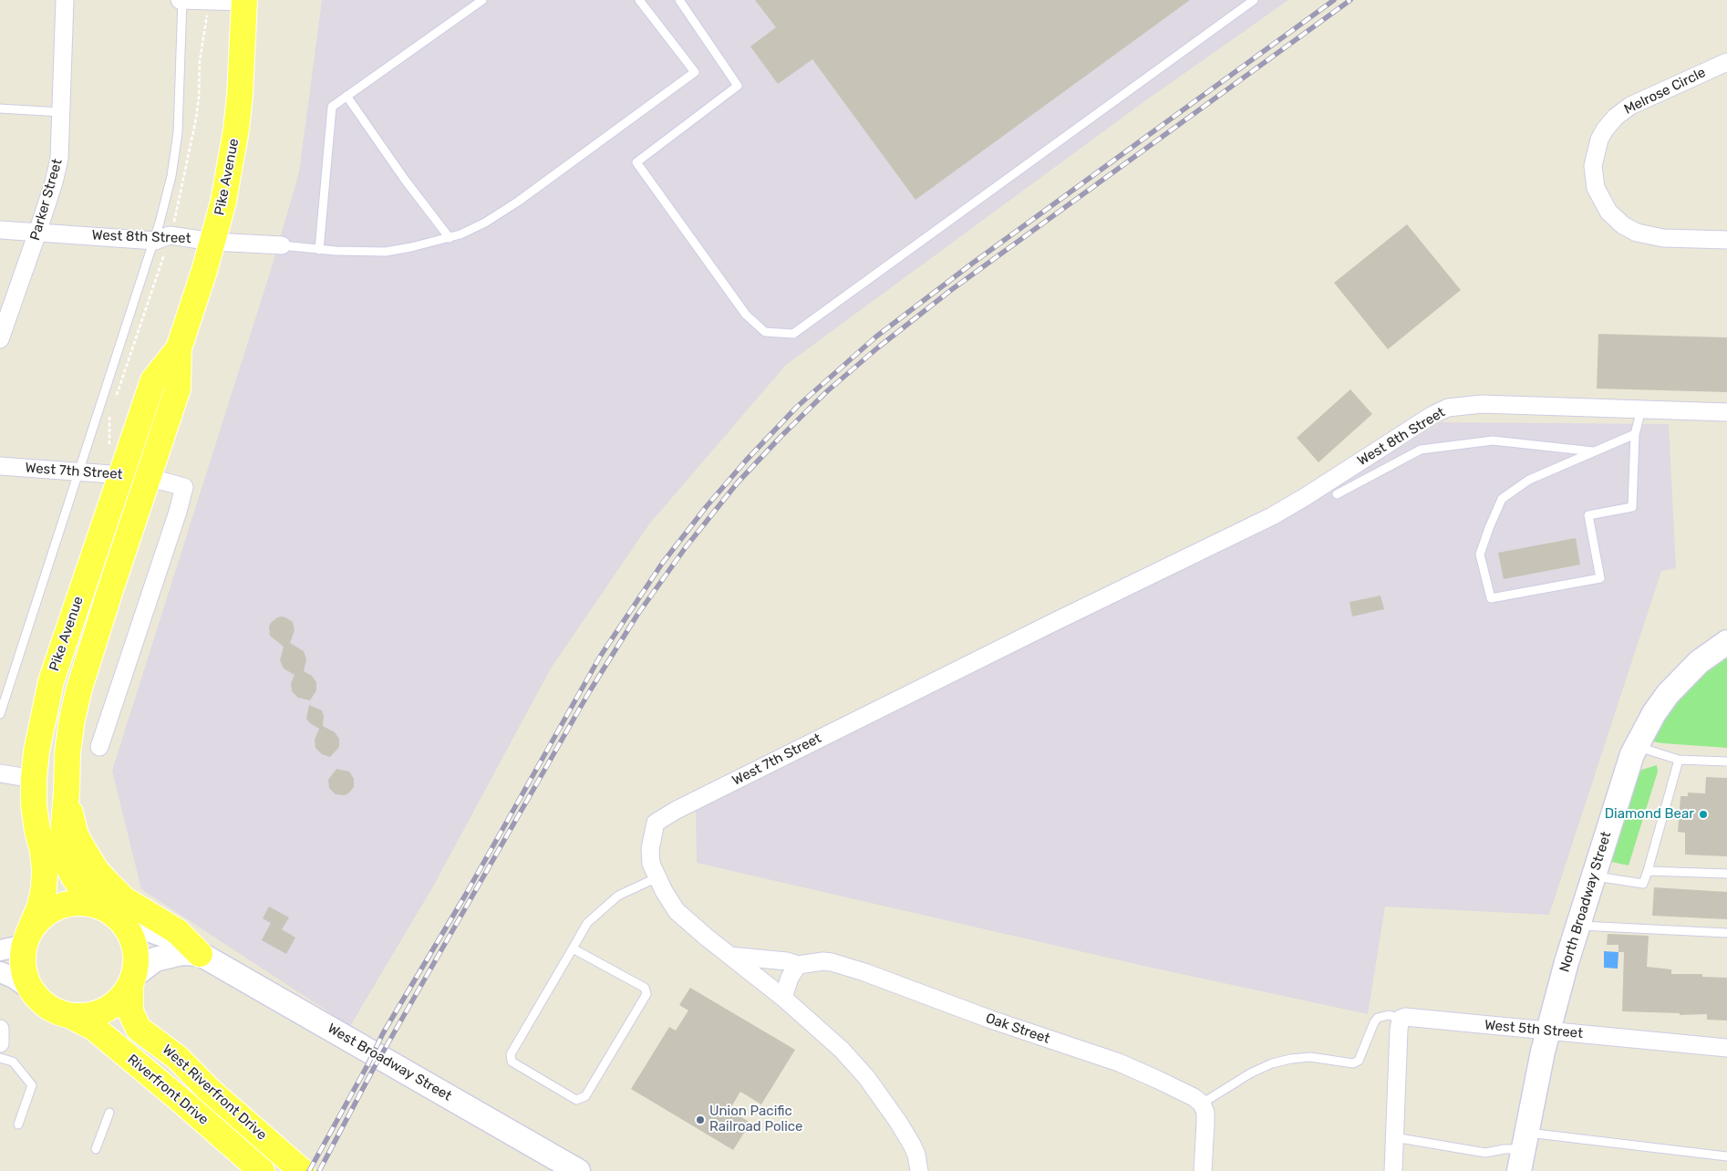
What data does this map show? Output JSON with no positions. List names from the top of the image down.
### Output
{
  "streets": {
    "main road": [
      "Pike Avenue",
      "North Broadway Street",
      "West Broadway Street",
      "Riverfront Drive",
      "West Riverfront Drive"
    ],
    "street": [
      "Melrose Circle",
      "Parker Street",
      "West 8th Street",
      "West 7th Street",
      "Oak Street",
      "West 5th Street"
    ]
  },
  "crossings": [
    ["Pike Avenue", "West 8th Street"],
    ["Pike Avenue", "West 7th Street"],
    ["Pike Avenue", "West Broadway Street"],
    ["Pike Avenue", "Riverfront Drive"],
    ["Pike Avenue", "West Riverfront Drive"],
    ["Parker Street", "West 8th Street"],
    ["West 8th Street", "West 7th Street"],
    ["West 7th Street", "Oak Street"],
    ["North Broadway Street", "West 5th Street"],
    ["West Broadway Street", "Riverfront Drive"],
    ["West Broadway Street", "West Riverfront Drive"],
    ["Riverfront Drive", "West Riverfront Drive"]
  ],
  "places": ["Diamond Bear", "Union Pacific Railroad Police"]
}
